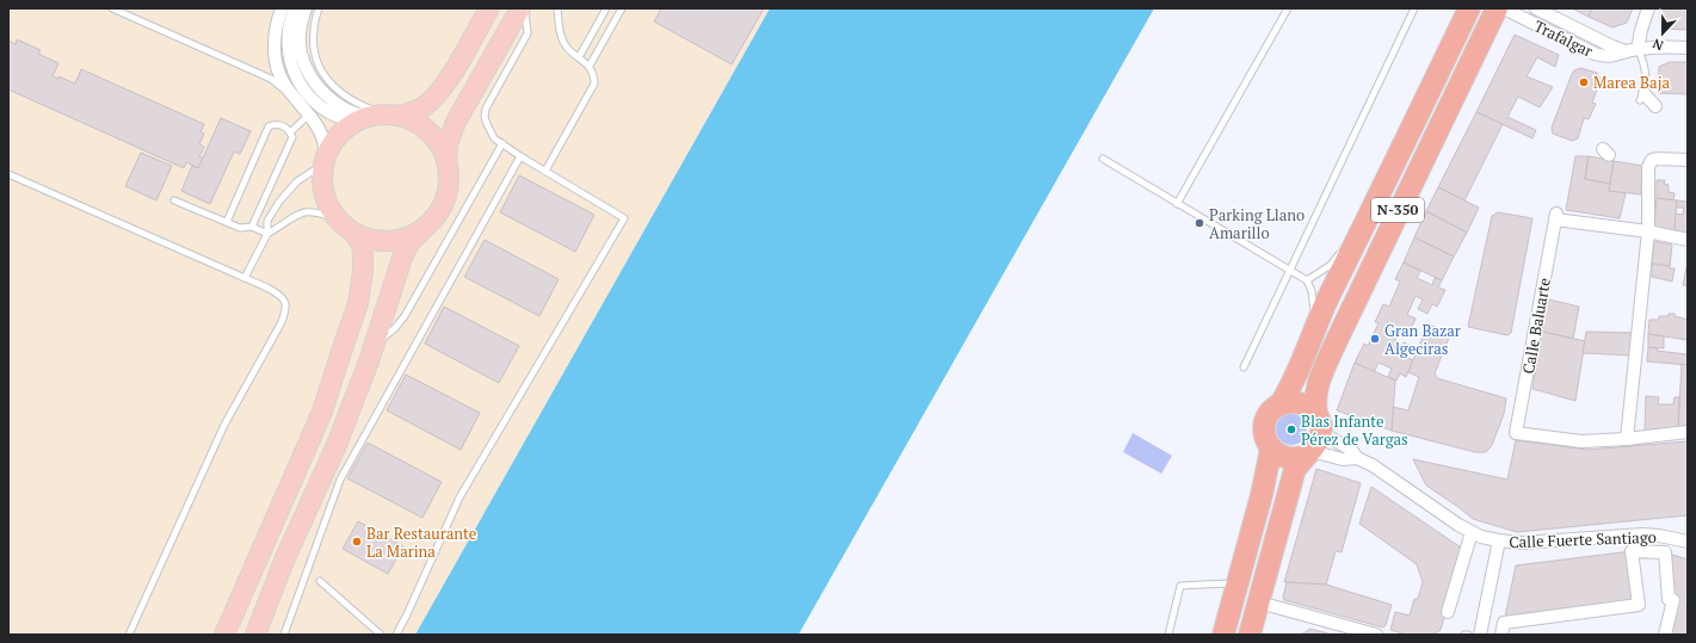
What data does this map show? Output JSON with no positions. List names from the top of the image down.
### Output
{
  "streets": {
    "highway": ["N-350"],
    "street": ["Trafalgar", "Calle Baluarte", "Calle Fuerte Santiago"]
  },
  "crossings": [
    ["N-350", "Calle Fuerte Santiago"]
  ],
  "places": [
    "Marea Baja",
    "Parking Llano Amarillo",
    "Gran Bazar Algeciras",
    "Blas Infante Pérez de Vargas",
    "Bar Restaurante La Marina"
  ],
  "north": "bottom"
}
